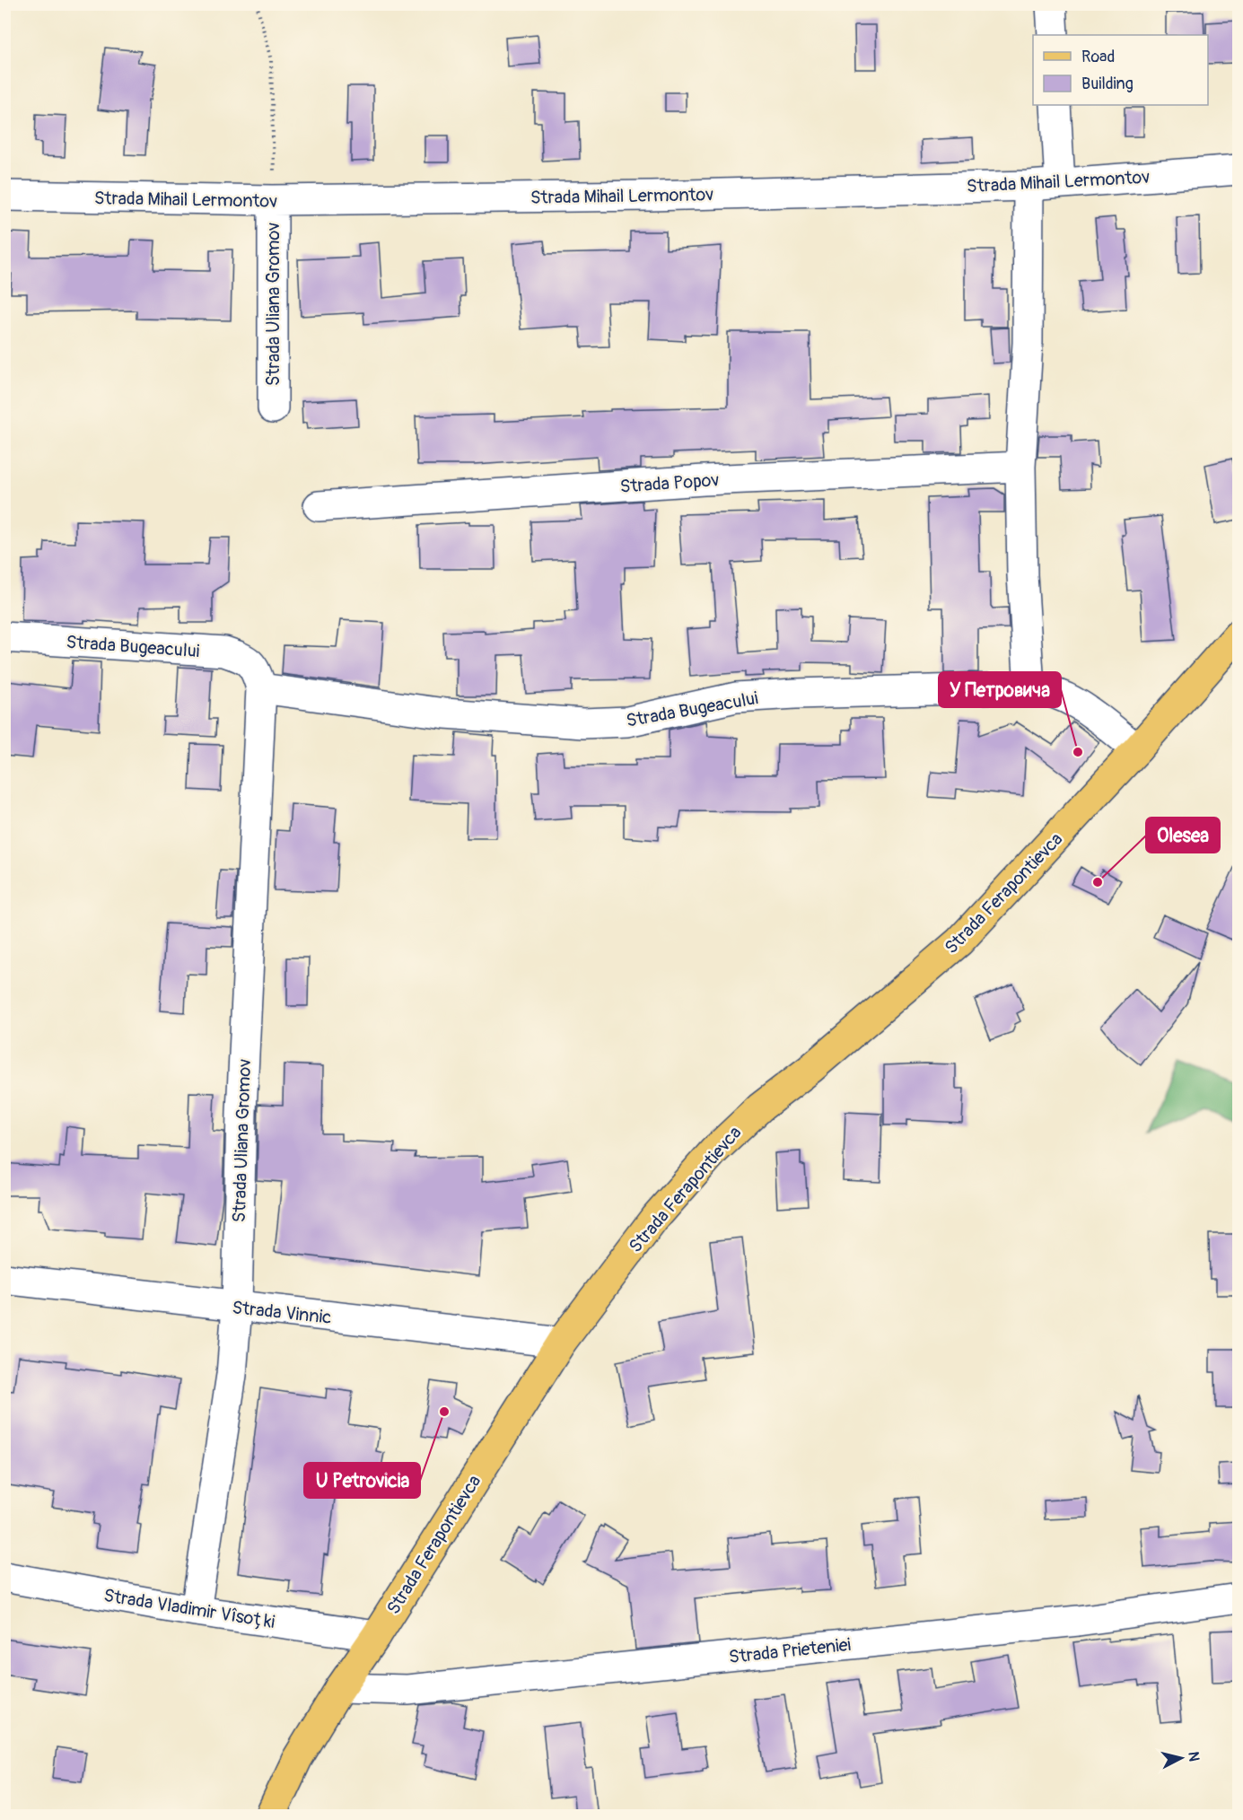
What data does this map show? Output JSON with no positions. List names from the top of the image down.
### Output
{
  "streets": {
    "main road": ["Strada Ferapontievca"],
    "street": [
      "Strada Mihail Lermontov",
      "Strada Uliana Gromov",
      "Strada Popov",
      "Strada Bugeacului",
      "Strada Vinnic",
      "Strada Vladimir Vîsoțki",
      "Strada Prieteniei"
    ]
  },
  "crossings": [
    ["Strada Mihail Lermontov", "Strada Uliana Gromov"],
    ["Strada Uliana Gromov", "Strada Bugeacului"],
    ["Strada Uliana Gromov", "Strada Vinnic"],
    ["Strada Uliana Gromov", "Strada Vladimir Vîsoțki"],
    ["Strada Bugeacului", "Strada Ferapontievca"],
    ["Strada Ferapontievca", "Strada Vinnic"],
    ["Strada Ferapontievca", "Strada Vladimir Vîsoțki"],
    ["Strada Ferapontievca", "Strada Prieteniei"]
  ],
  "places": ["У Петровича", "Olesea", "U Petrovicia"],
  "legend": ["Road", "Building"],
  "north": "right"
}
